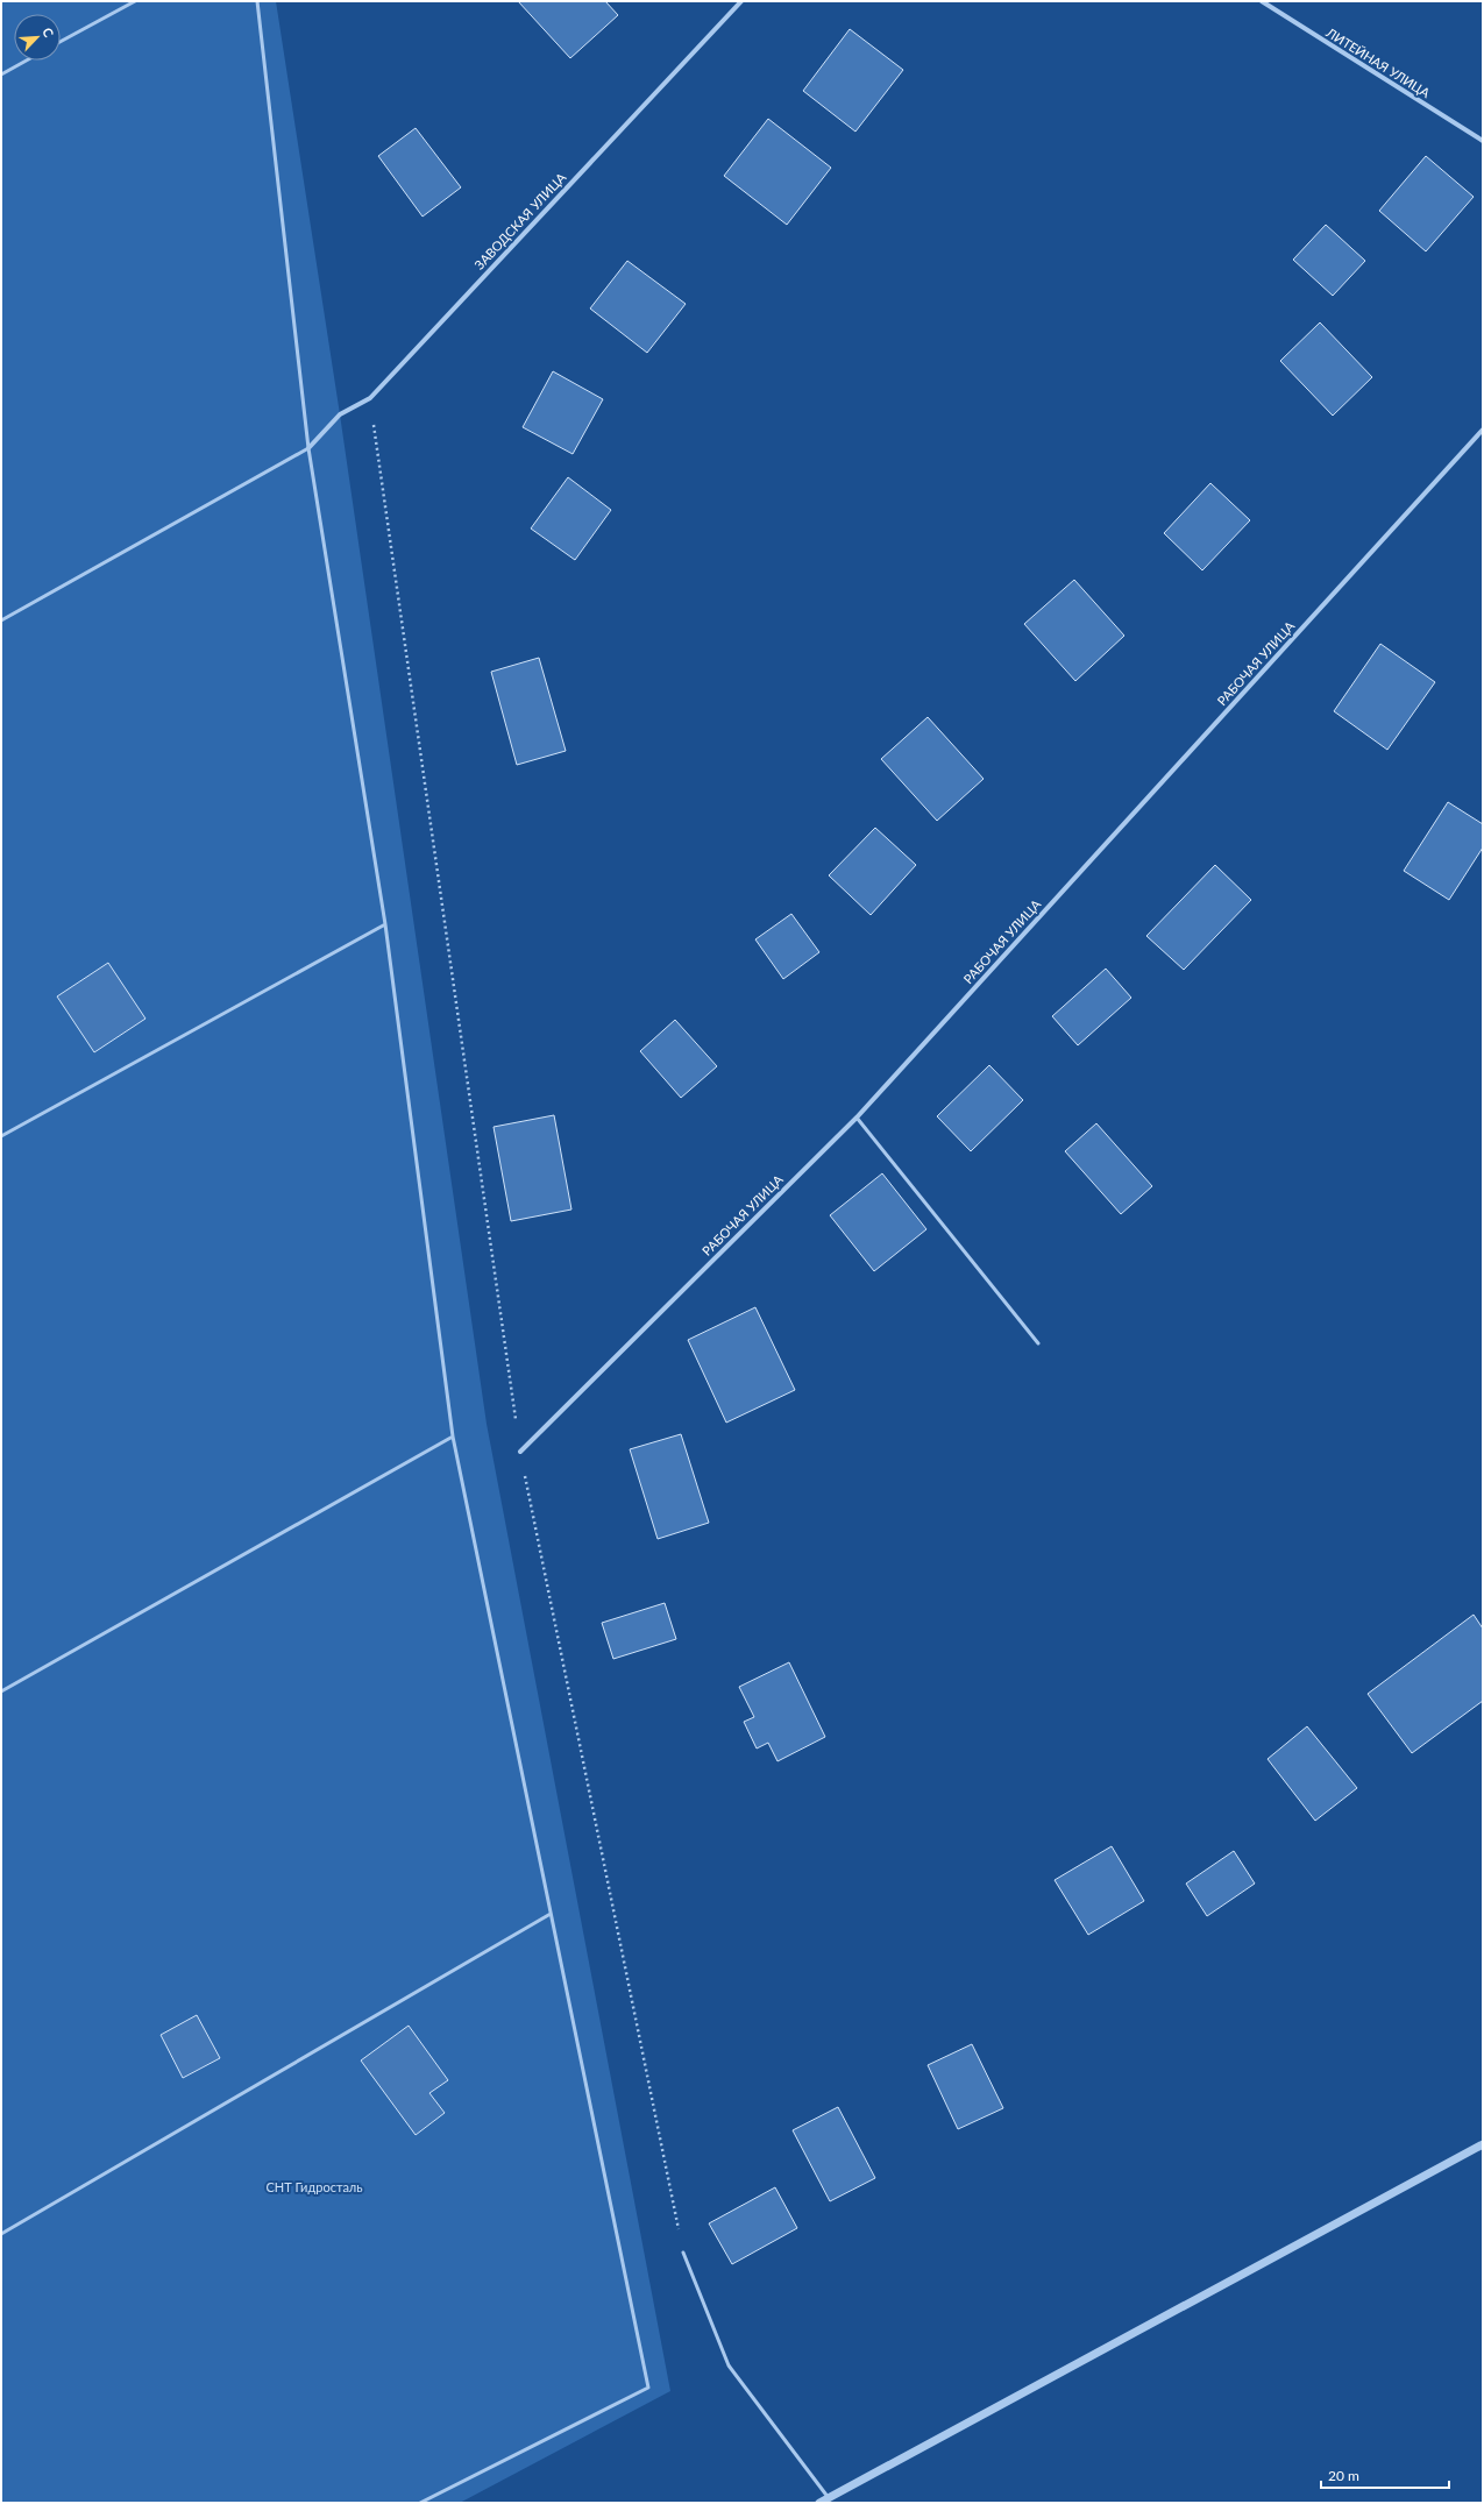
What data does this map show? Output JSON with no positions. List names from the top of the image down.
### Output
{
  "streets": {
    "street": ["ЛИТЕЙНАЯ УЛИЦА", "ЗАВОДСКАЯ УЛИЦА", "РАБОЧАЯ УЛИЦА"]
  },
  "parks": ["СНТ Гидросталь"],
  "scale_bar": "20 m",
  "north": "top right"
}
